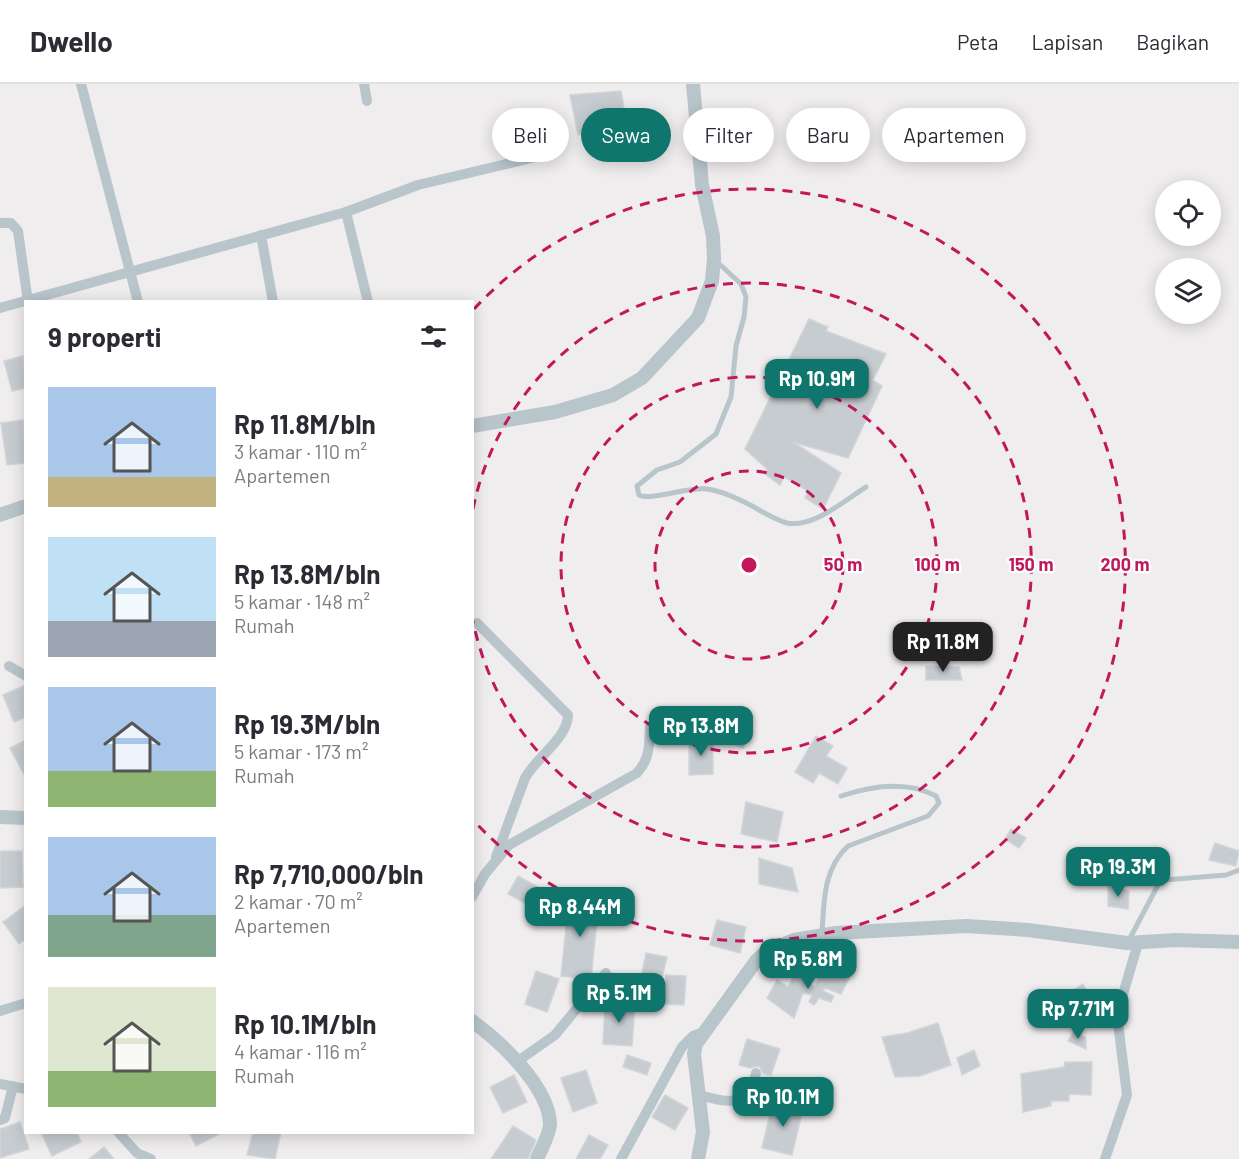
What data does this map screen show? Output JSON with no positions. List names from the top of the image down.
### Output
{
  "page": {
    "header": "Dwello",
    "nav": ["Peta", "Lapisan", "Bagikan"],
    "chip": [
      "Beli",
      "Sewa",
      "Filter",
      "Baru",
      "Apartemen"
    ],
    "heading": "9 properti",
    "price": [
      "Rp 10.9M",
      "Rp 11.8M",
      "Rp 13.8M",
      "Rp 19.3M",
      "Rp 8.44M",
      "Rp 5.8M",
      "Rp 5.1M",
      "Rp 7.71M",
      "Rp 10.1M"
    ],
    "list": [
      {
        "name": "Rp 11.8M/bln",
        "note": "3 kamar · 110 m² · Apartemen"
      },
      {
        "name": "Rp 13.8M/bln",
        "note": "5 kamar · 148 m² · Rumah"
      },
      {
        "name": "Rp 19.3M/bln",
        "note": "5 kamar · 173 m² · Rumah"
      },
      {
        "name": "Rp 7,710,000/bln",
        "note": "2 kamar · 70 m² · Apartemen"
      },
      {
        "name": "Rp 10.1M/bln",
        "note": "4 kamar · 116 m² · Rumah"
      }
    ]
  },
  "rings": [
    "50 m",
    "100 m",
    "150 m",
    "200 m"
  ]
}
